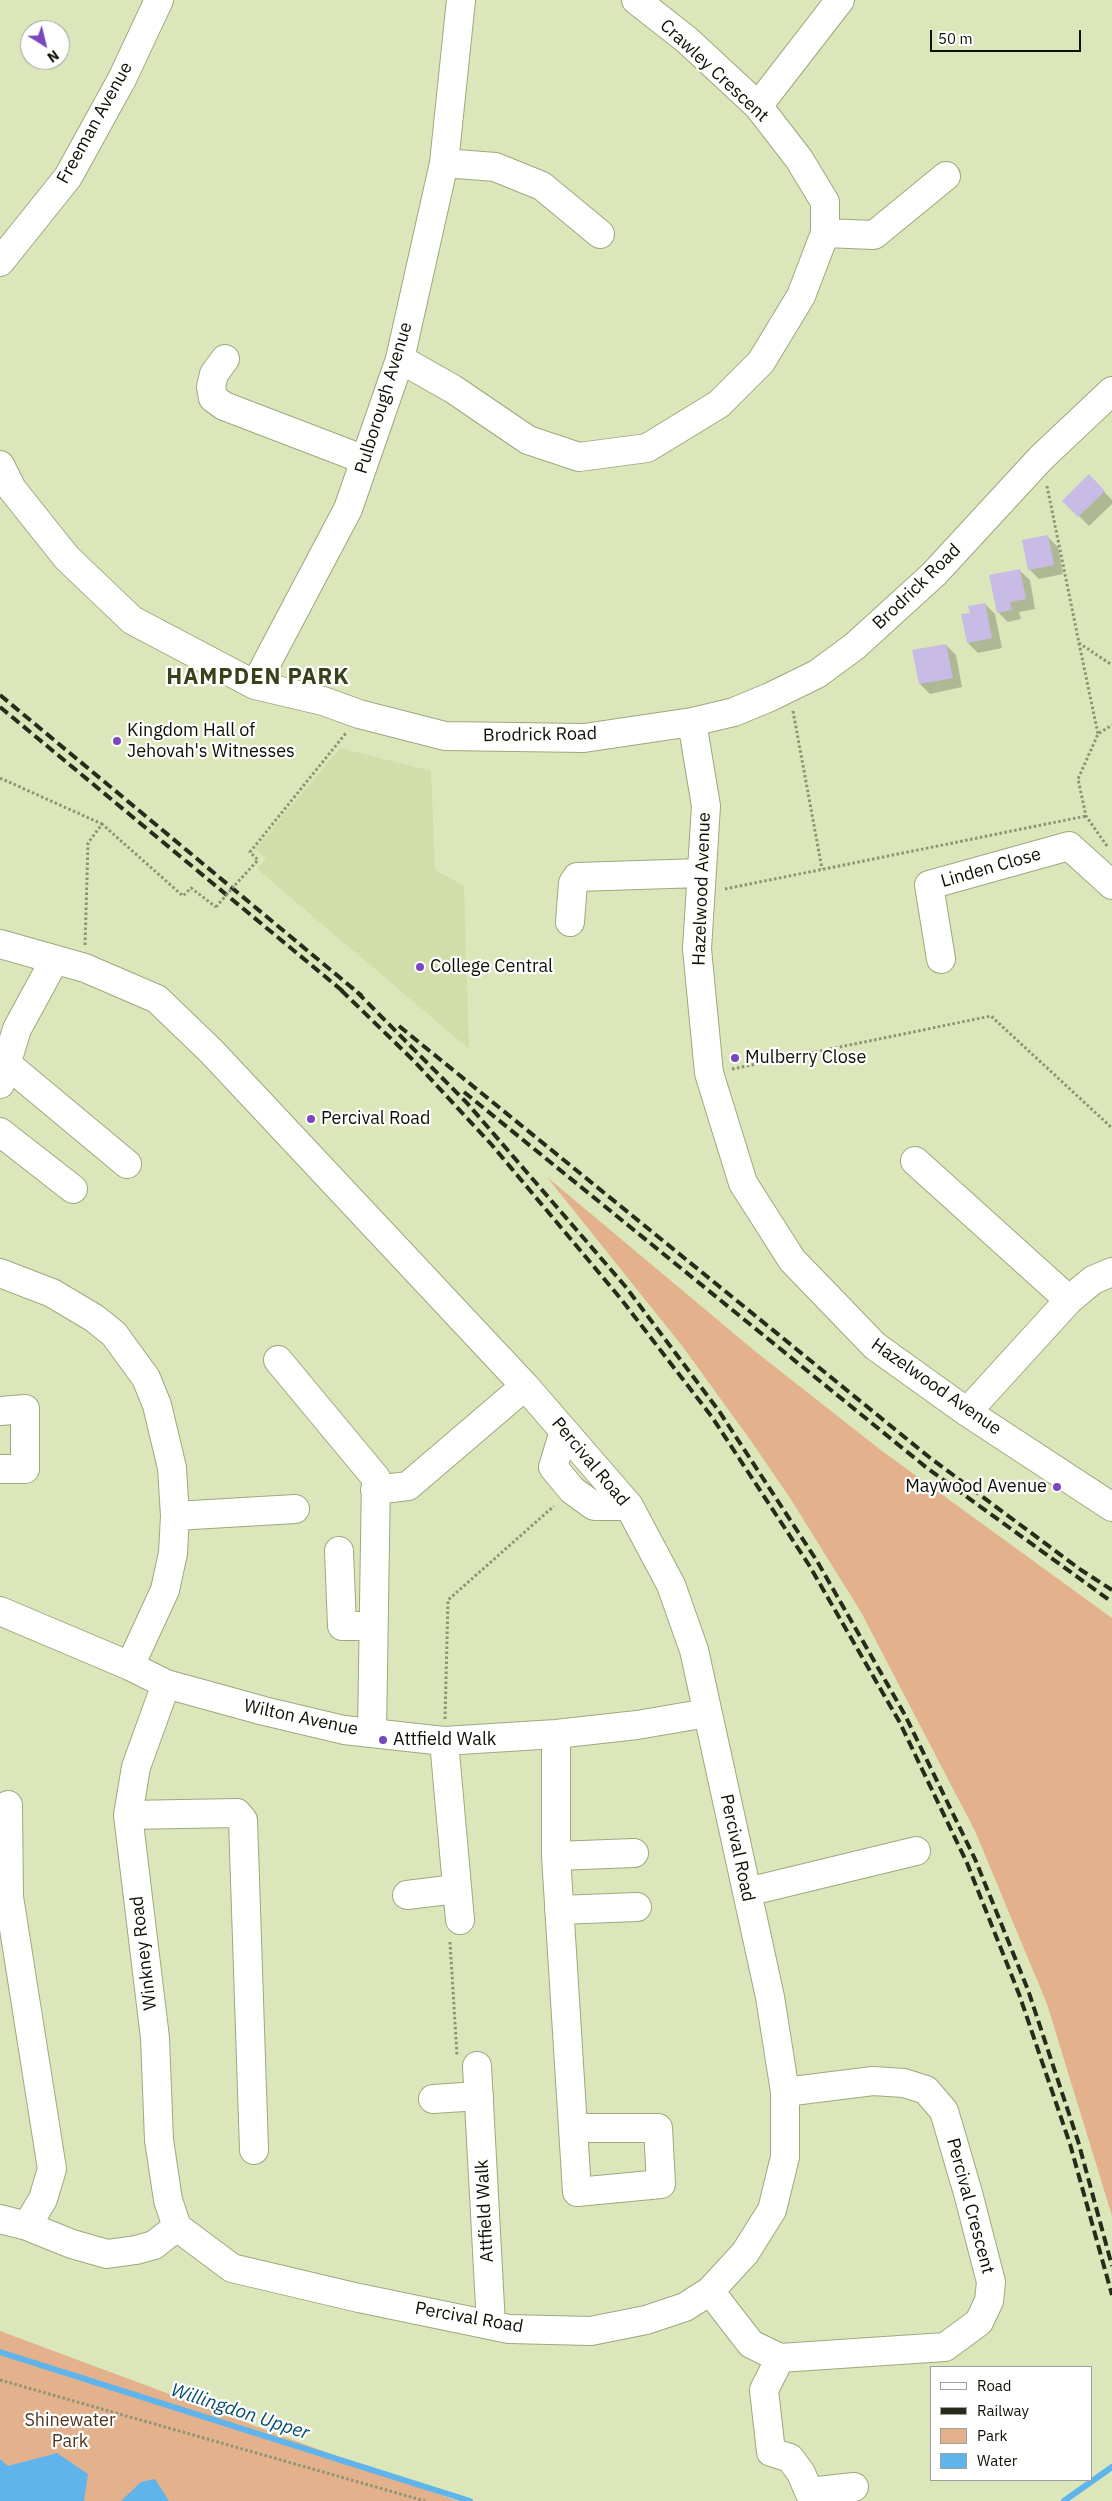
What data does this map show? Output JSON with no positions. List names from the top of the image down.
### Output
{
  "streets": {
    "street": [
      "Crawley Crescent",
      "Freeman Avenue",
      "Pulborough Avenue",
      "Brodrick Road",
      "Linden Close",
      "Hazelwood Avenue",
      "Percival Road",
      "Wilton Avenue",
      "Winkney Road",
      "Percival Crescent",
      "Attfield Walk"
    ]
  },
  "crossings": [
    ["Crawley Crescent", "Pulborough Avenue"],
    ["Pulborough Avenue", "Brodrick Road"],
    ["Brodrick Road", "Hazelwood Avenue"],
    ["Percival Road", "Wilton Avenue"],
    ["Percival Road", "Winkney Road"],
    ["Percival Road", "Percival Crescent"],
    ["Percival Road", "Attfield Walk"],
    ["Wilton Avenue", "Winkney Road"]
  ],
  "districts": ["HAMPDEN PARK"],
  "water": ["Willingdon Upper"],
  "parks": ["Shinewater Park"],
  "places": [
    "Kingdom Hall of Jehovah's Witnesses",
    "College Central",
    "Mulberry Close",
    "Percival Road",
    "Maywood Avenue",
    "Attfield Walk"
  ],
  "legend": [
    "Road",
    "Railway",
    "Park",
    "Water"
  ],
  "scale_bar": "50 m",
  "north": "bottom right"
}
